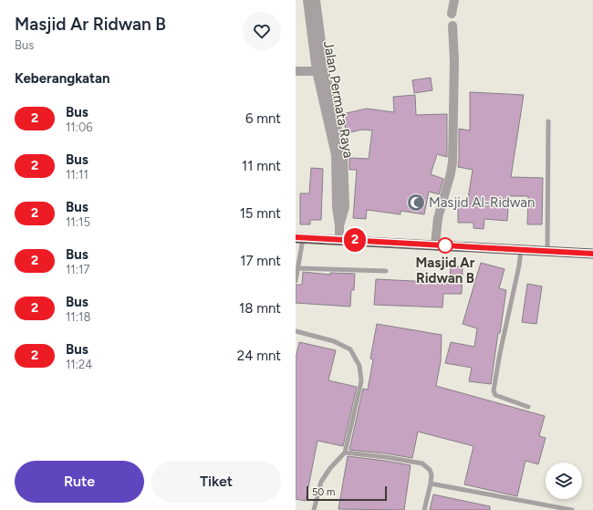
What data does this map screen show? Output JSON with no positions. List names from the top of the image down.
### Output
{
  "streets": {
    "street": ["Jalan Permata Raya"]
  },
  "places": {
    "mosque": ["Masjid Al-Ridwan"],
    "other": ["Masjid Ar Ridwan B"]
  },
  "lines": ["bus line 2"],
  "scale_bar": "50 m",
  "page": {
    "heading": [
      ["Masjid Ar Ridwan B", "Bus"],
      "Keberangkatan"
    ],
    "on_map": "2",
    "list": [
      {
        "mark": "2",
        "name": "Bus",
        "note": "11:06",
        "value": "6 mnt"
      },
      {
        "mark": "2",
        "name": "Bus",
        "note": "11:11",
        "value": "11 mnt"
      },
      {
        "mark": "2",
        "name": "Bus",
        "note": "11:15",
        "value": "15 mnt"
      },
      {
        "mark": "2",
        "name": "Bus",
        "note": "11:17",
        "value": "17 mnt"
      },
      {
        "mark": "2",
        "name": "Bus",
        "note": "11:18",
        "value": "18 mnt"
      },
      {
        "mark": "2",
        "name": "Bus",
        "note": "11:24",
        "value": "24 mnt"
      }
    ],
    "buttons": ["Rute", "Tiket"],
    "scale": "50 m"
  }
}
